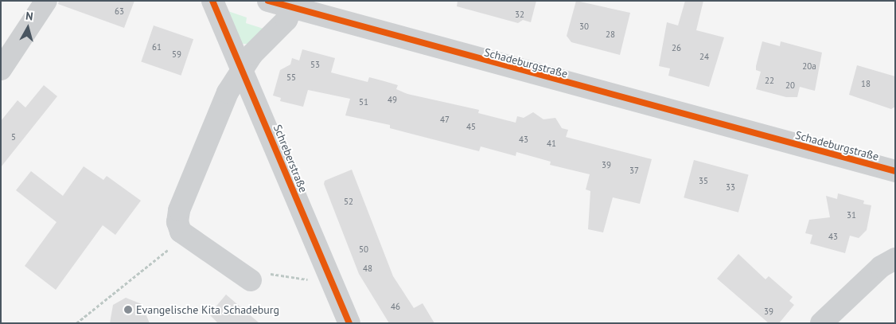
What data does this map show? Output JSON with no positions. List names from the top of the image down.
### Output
{
  "streets": {
    "street": ["Schadeburgstraße", "Schreberstraße"]
  },
  "places": ["Evangelische Kita Schadeburg"],
  "house_numbers": [
    "63",
    "32",
    "30",
    "28",
    "61",
    "26",
    "59",
    "24",
    "53",
    "20a",
    "55",
    "22",
    "18",
    "20",
    "49",
    "51",
    "47",
    "45",
    "5",
    "43",
    "41",
    "39",
    "37",
    "35",
    "33",
    "52",
    "31",
    "43",
    "50",
    "48",
    "46",
    "39"
  ],
  "north": "top"
}
